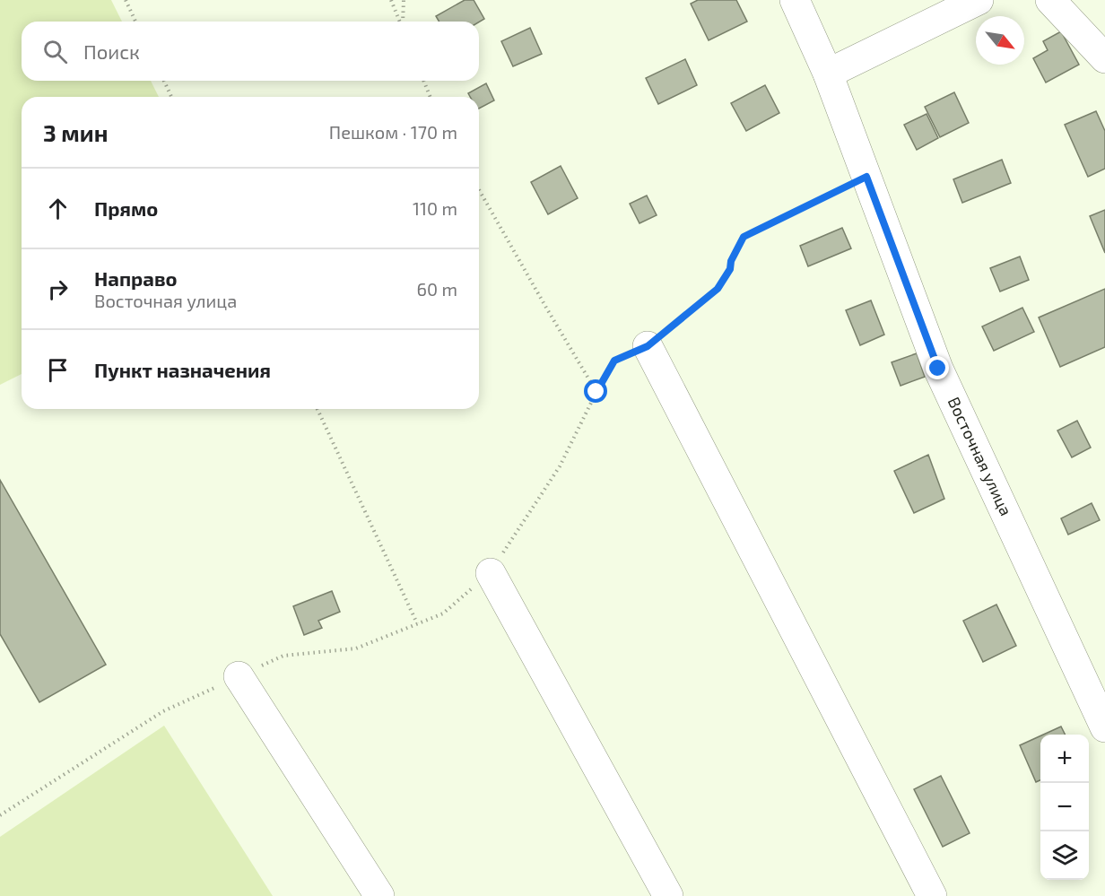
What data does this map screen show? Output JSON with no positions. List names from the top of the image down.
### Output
{
  "streets": {
    "street": ["Восточная улица"]
  },
  "north": "bottom right",
  "page": {
    "search": "Поиск",
    "heading": ["3 мин", "Пешком · 170 m"],
    "list": [
      ["Прямо", "110 m"],
      ["Направо", "Восточная улица", "60 m"],
      "Пункт назначения"
    ],
    "map_buttons": ["+", "−"]
  }
}
